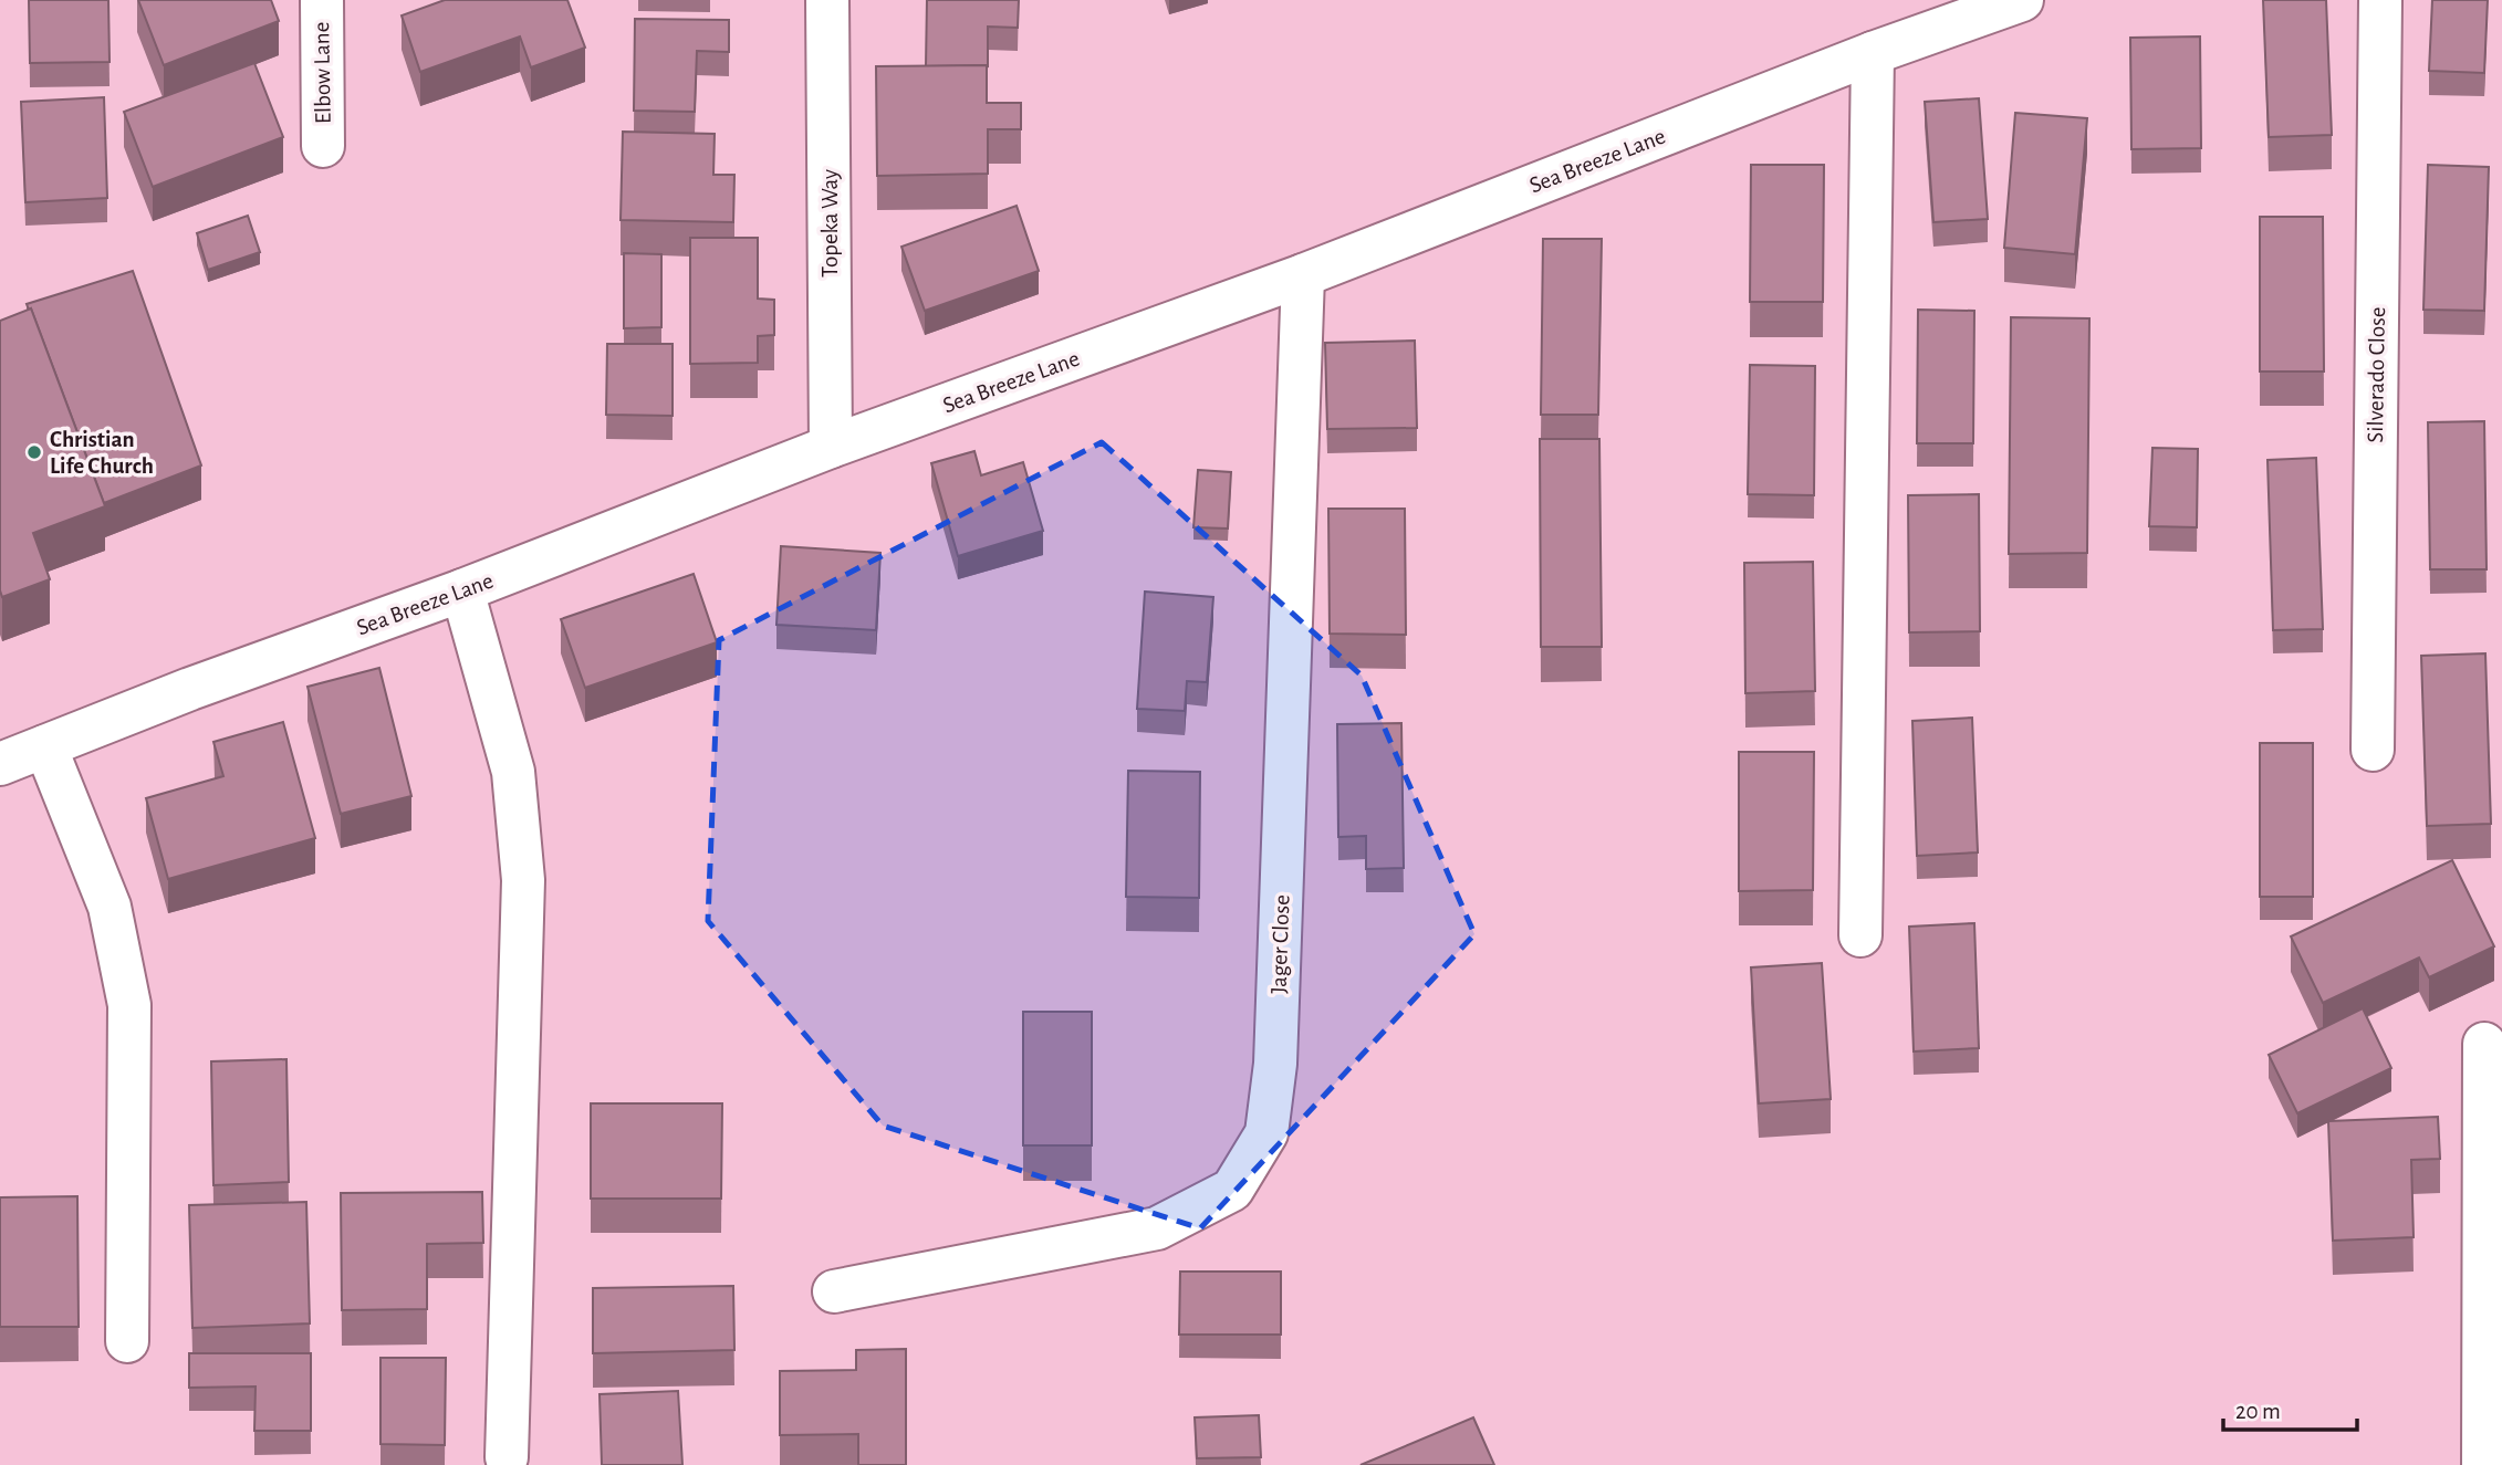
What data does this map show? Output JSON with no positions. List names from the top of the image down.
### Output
{
  "streets": {
    "street": [
      "Elbow Lane",
      "Sea Breeze Lane",
      "Topeka Way",
      "Silverado Close",
      "Jager Close"
    ]
  },
  "crossings": [
    ["Sea Breeze Lane", "Topeka Way"],
    ["Sea Breeze Lane", "Jager Close"]
  ],
  "places": ["Christian Life Church"],
  "scale_bar": "20 m"
}
